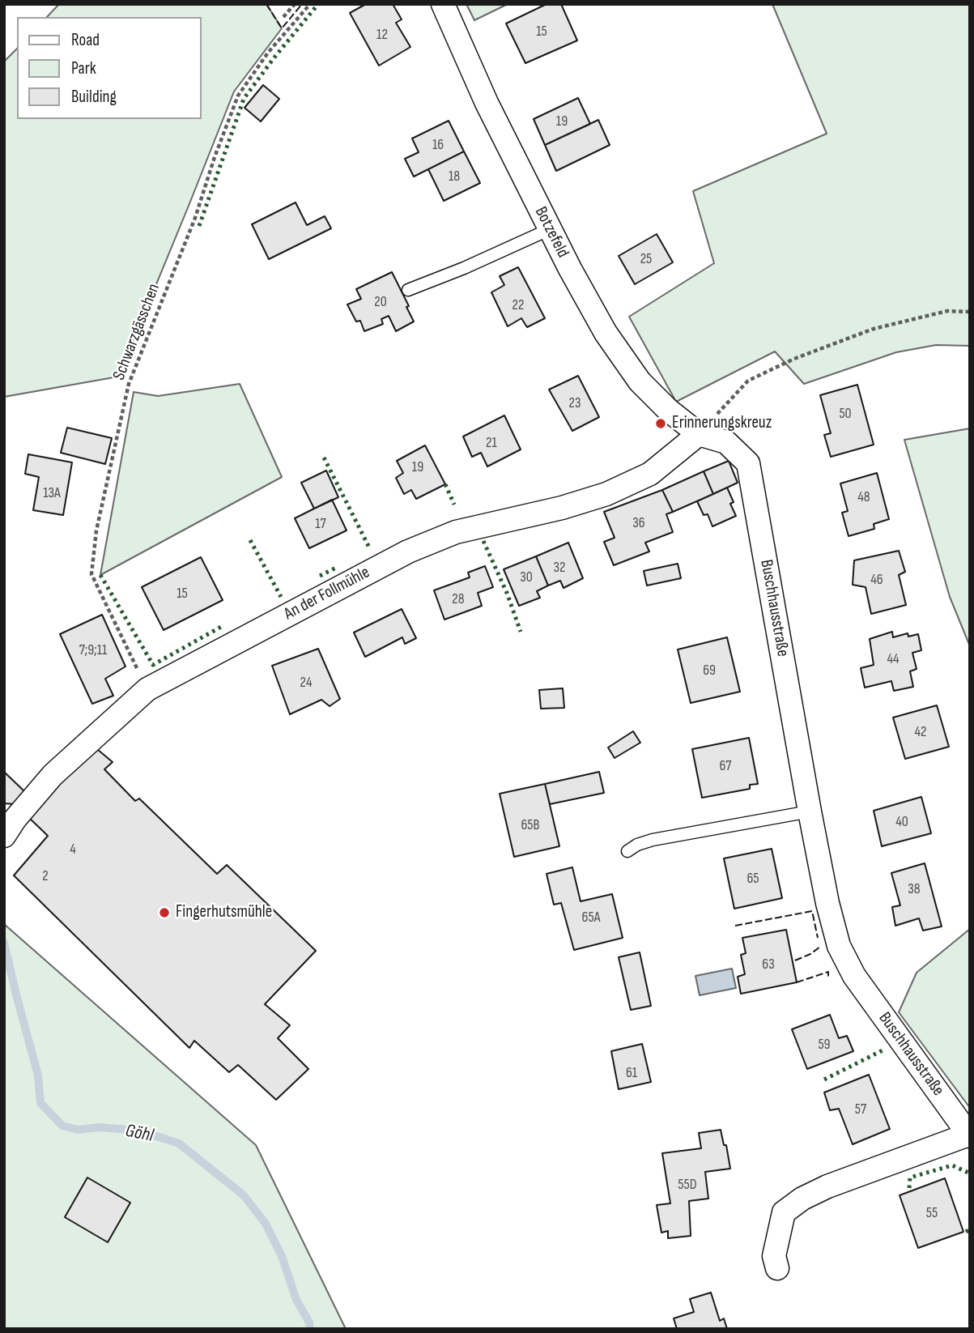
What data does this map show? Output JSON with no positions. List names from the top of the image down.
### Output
{
  "streets": {
    "street": ["Botzefeld", "An der Follmühle", "Buschhausstraße"],
    "path": ["Schwarzgässchen"]
  },
  "crossings": [
    ["Botzefeld", "An der Follmühle"],
    ["Botzefeld", "Buschhausstraße"],
    ["Schwarzgässchen", "An der Follmühle"],
    ["An der Follmühle", "Buschhausstraße"]
  ],
  "water": ["Göhl"],
  "places": ["Erinnerungskreuz", "Fingerhutsmühle"],
  "house_numbers": [
    "15",
    "12",
    "19",
    "16",
    "18",
    "25",
    "20",
    "22",
    "23",
    "50",
    "21",
    "19",
    "13A",
    "48",
    "36",
    "17",
    "32",
    "30",
    "46",
    "15",
    "28",
    "7;9;11",
    "44",
    "69",
    "24",
    "42",
    "67",
    "40",
    "65B",
    "4",
    "2",
    "65",
    "38",
    "65A",
    "63",
    "59",
    "61",
    "57",
    "55D",
    "55"
  ],
  "legend": ["Road", "Park", "Building"]
}
